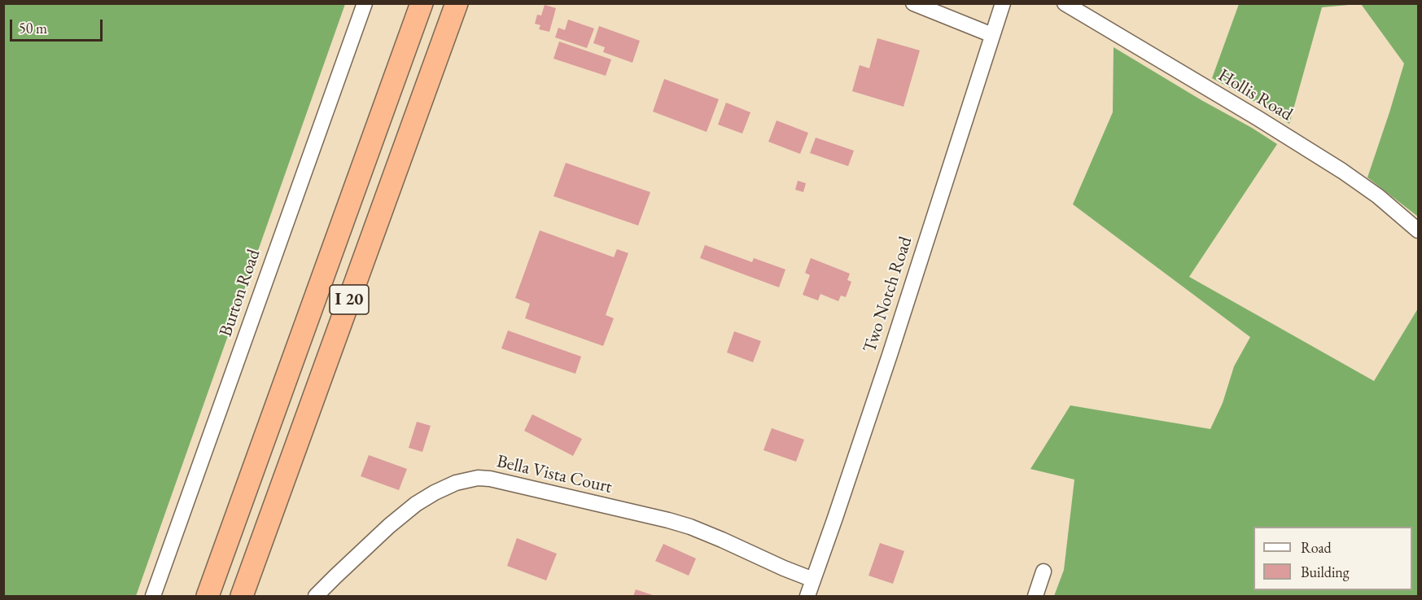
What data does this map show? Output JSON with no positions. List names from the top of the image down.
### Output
{
  "streets": {
    "highway": ["I 20"],
    "street": [
      "Hollis Road",
      "Burton Road",
      "Two Notch Road",
      "Bella Vista Court"
    ]
  },
  "crossings": [
    ["Two Notch Road", "Bella Vista Court"]
  ],
  "legend": ["Road", "Building"],
  "scale_bar": "50 m"
}
